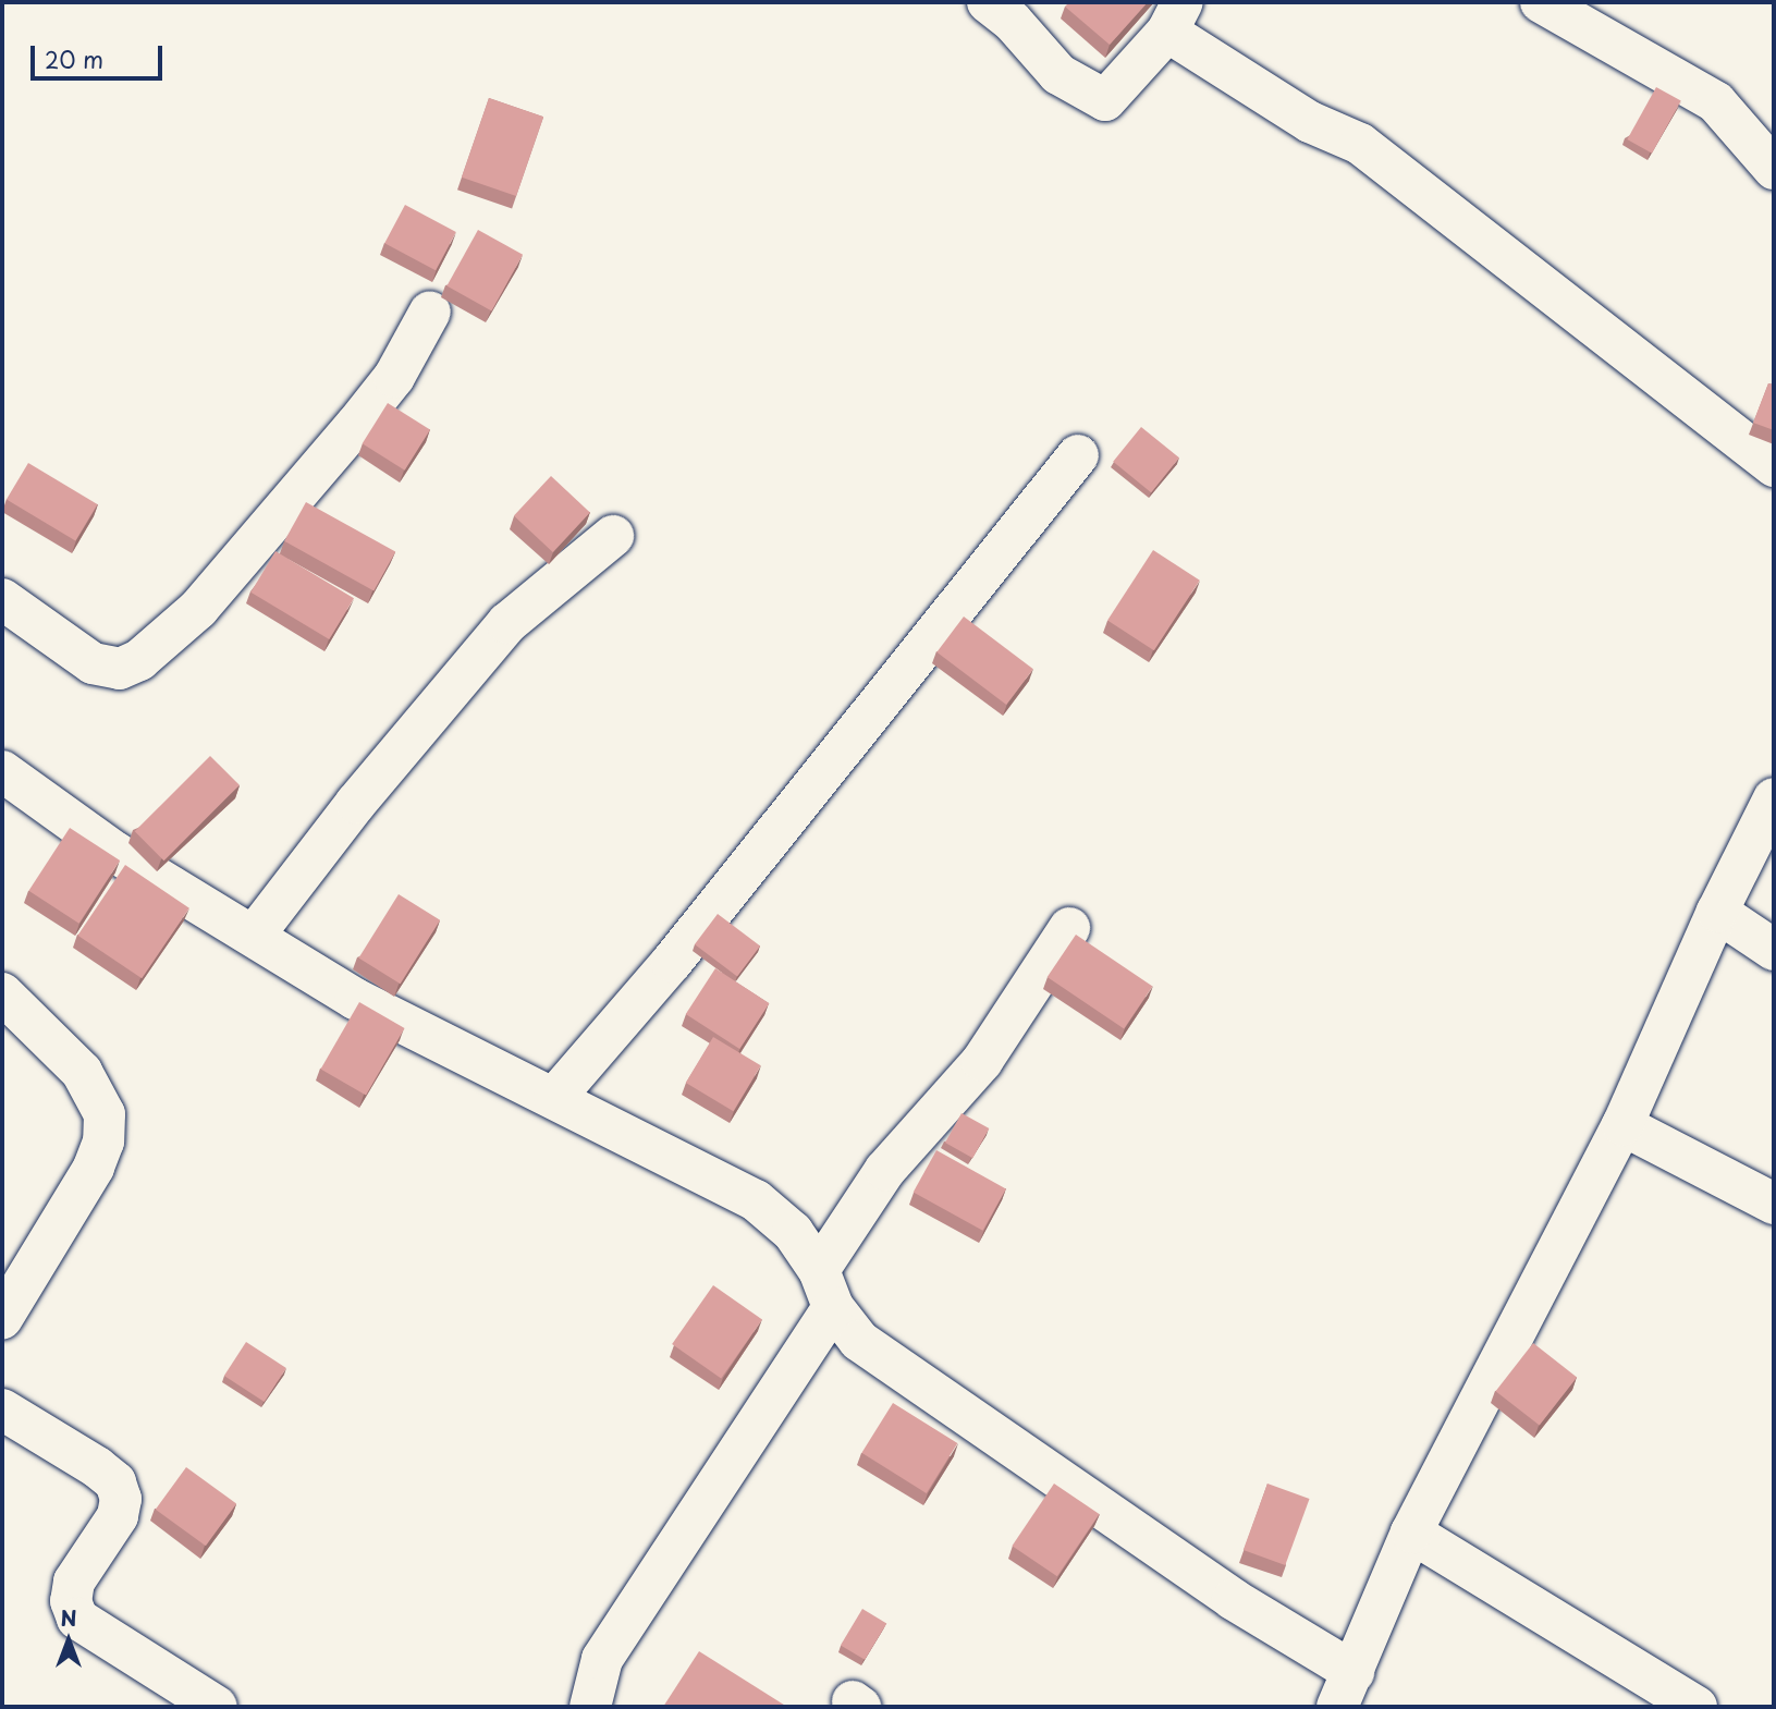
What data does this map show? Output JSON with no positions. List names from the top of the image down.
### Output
{
  "scale_bar": "20 m",
  "north": "top"
}
